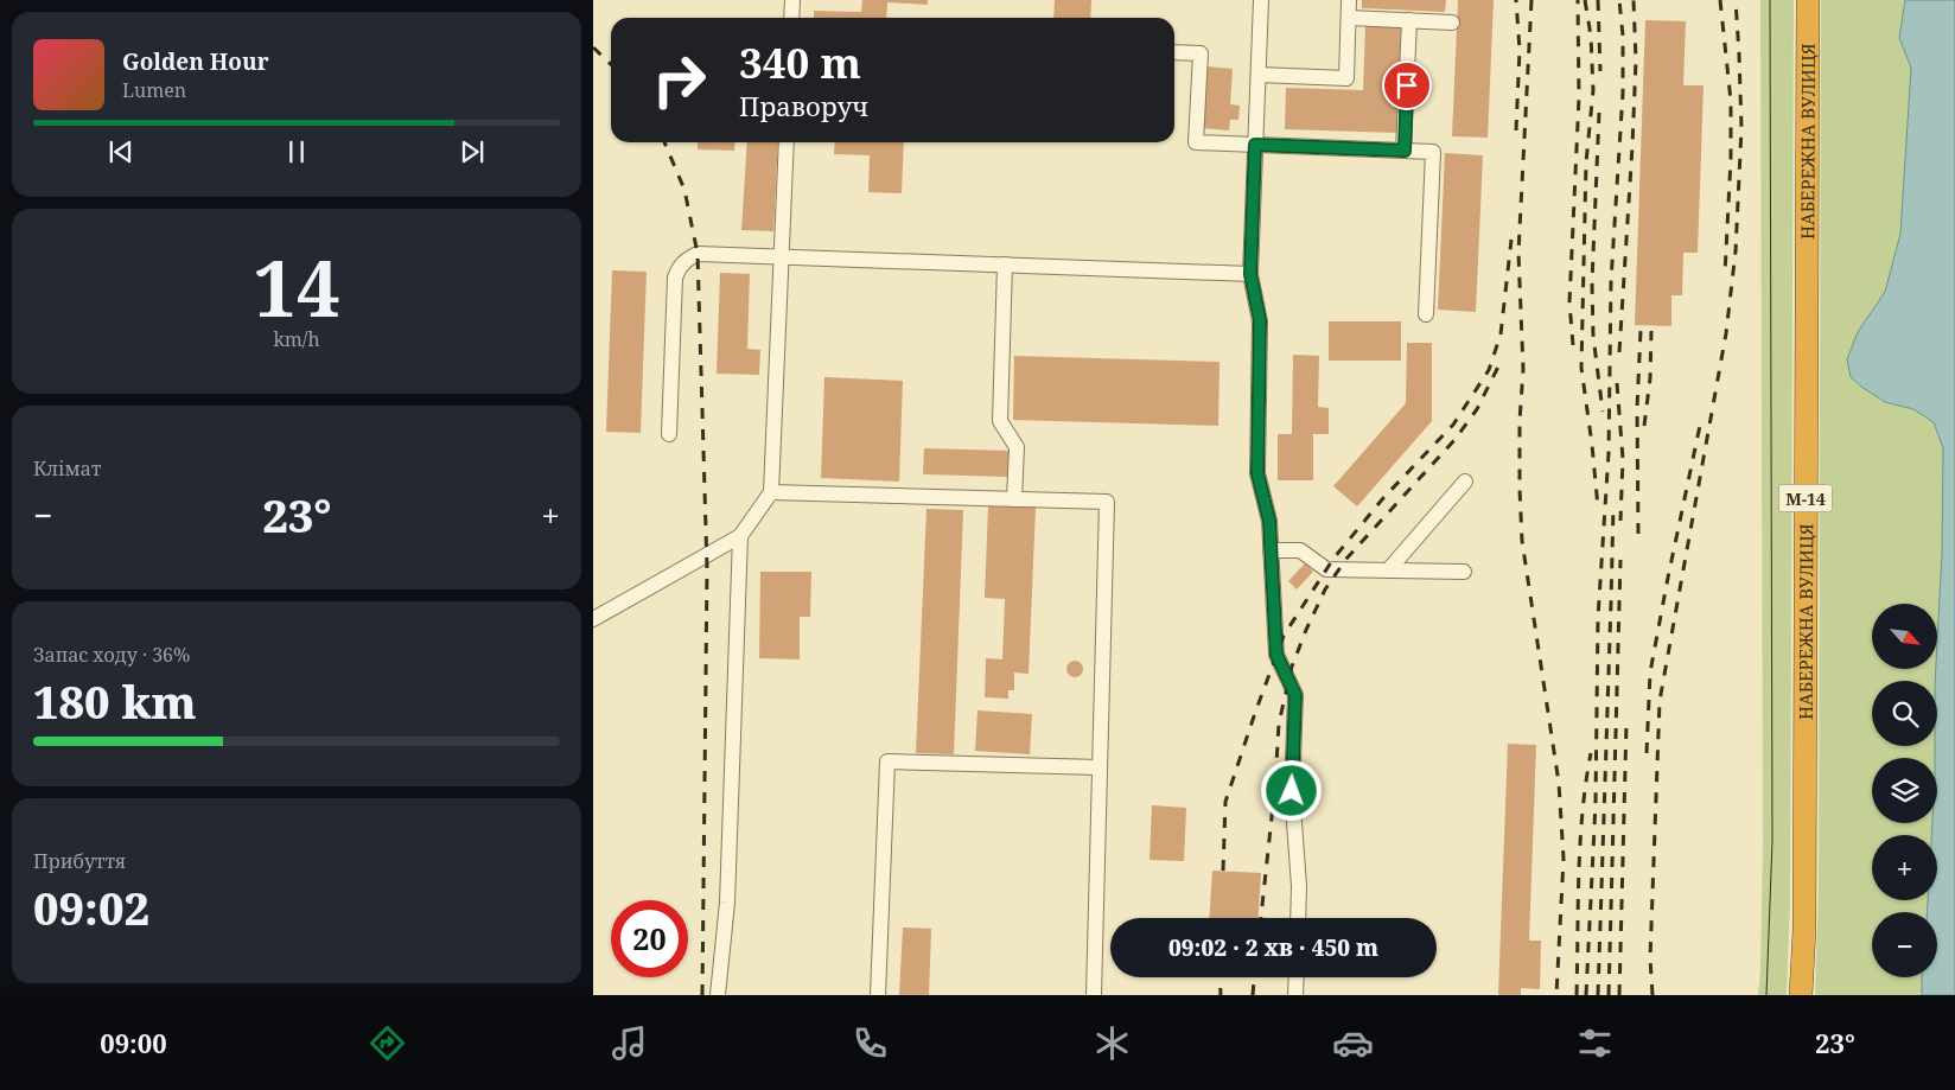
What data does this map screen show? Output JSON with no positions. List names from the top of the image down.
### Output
{
  "streets": {
    "highway": ["НАБЕРЕЖНА ВУЛИЦЯ", "М-14"]
  },
  "north": "bottom right",
  "page": {
    "turn": ["340 m", "Праворуч"],
    "song": ["Golden Hour", "Lumen"],
    "tile": [
      ["14", "km/h"],
      "Клімат",
      ["Запас ходу · 36%", "180 km"],
      ["Прибуття", "09:02"]
    ],
    "heat": ["−", "23°", "+"],
    "map_buttons": ["+", "−"],
    "limit": "20",
    "trip": "09:02 · 2 хв · 450 m",
    "tabs": ["09:00", "23°"]
  }
}
